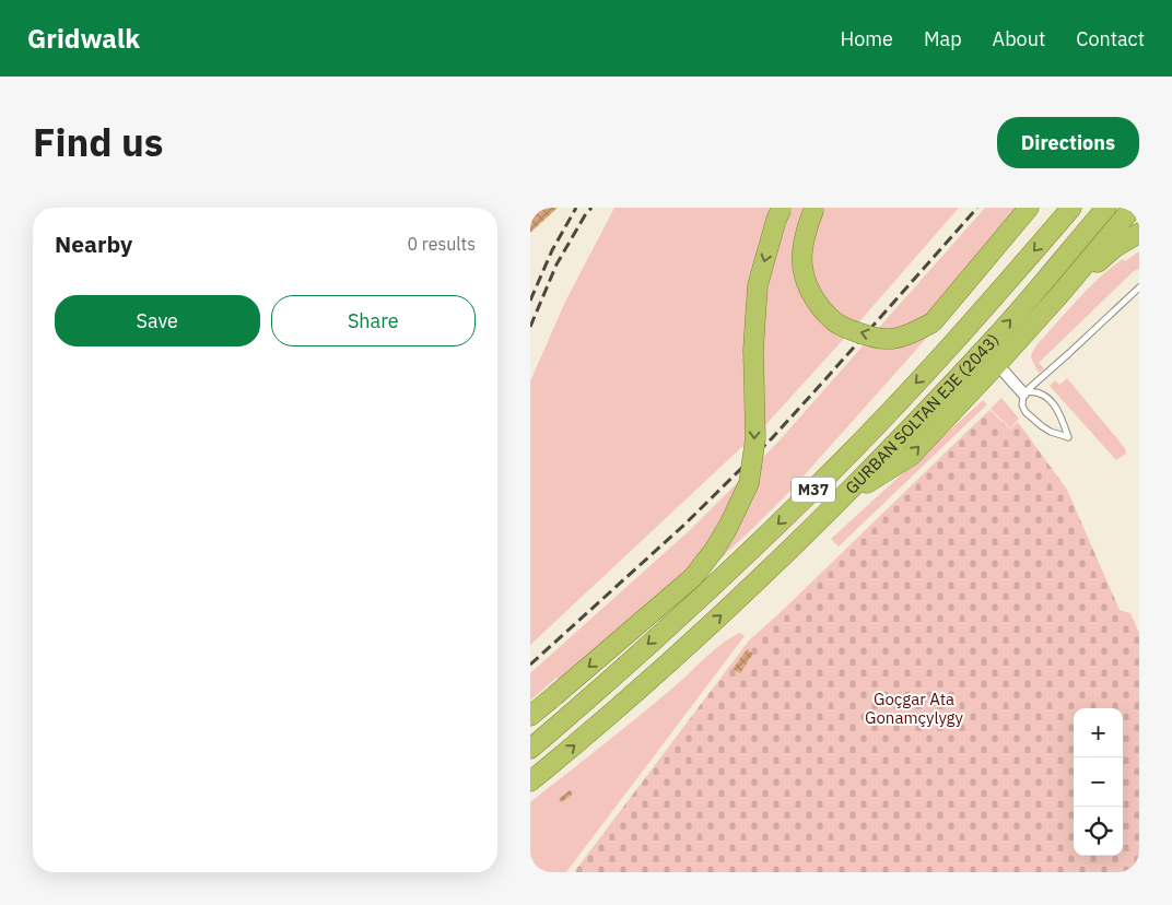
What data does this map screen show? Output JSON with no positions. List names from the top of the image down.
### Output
{
  "streets": {
    "highway": ["GURBAN SOLTAN EJE (2043)", "M37"]
  },
  "parks": ["Goçgar Ata Gonamçylygy"],
  "page": {
    "header": "Gridwalk",
    "nav": [
      "Home",
      "Map",
      "About",
      "Contact"
    ],
    "title": "Find us",
    "buttons": [
      "Directions",
      ["Save", "Share"]
    ],
    "heading": ["Nearby", "0 results"],
    "map_buttons": ["+", "−"]
  }
}
